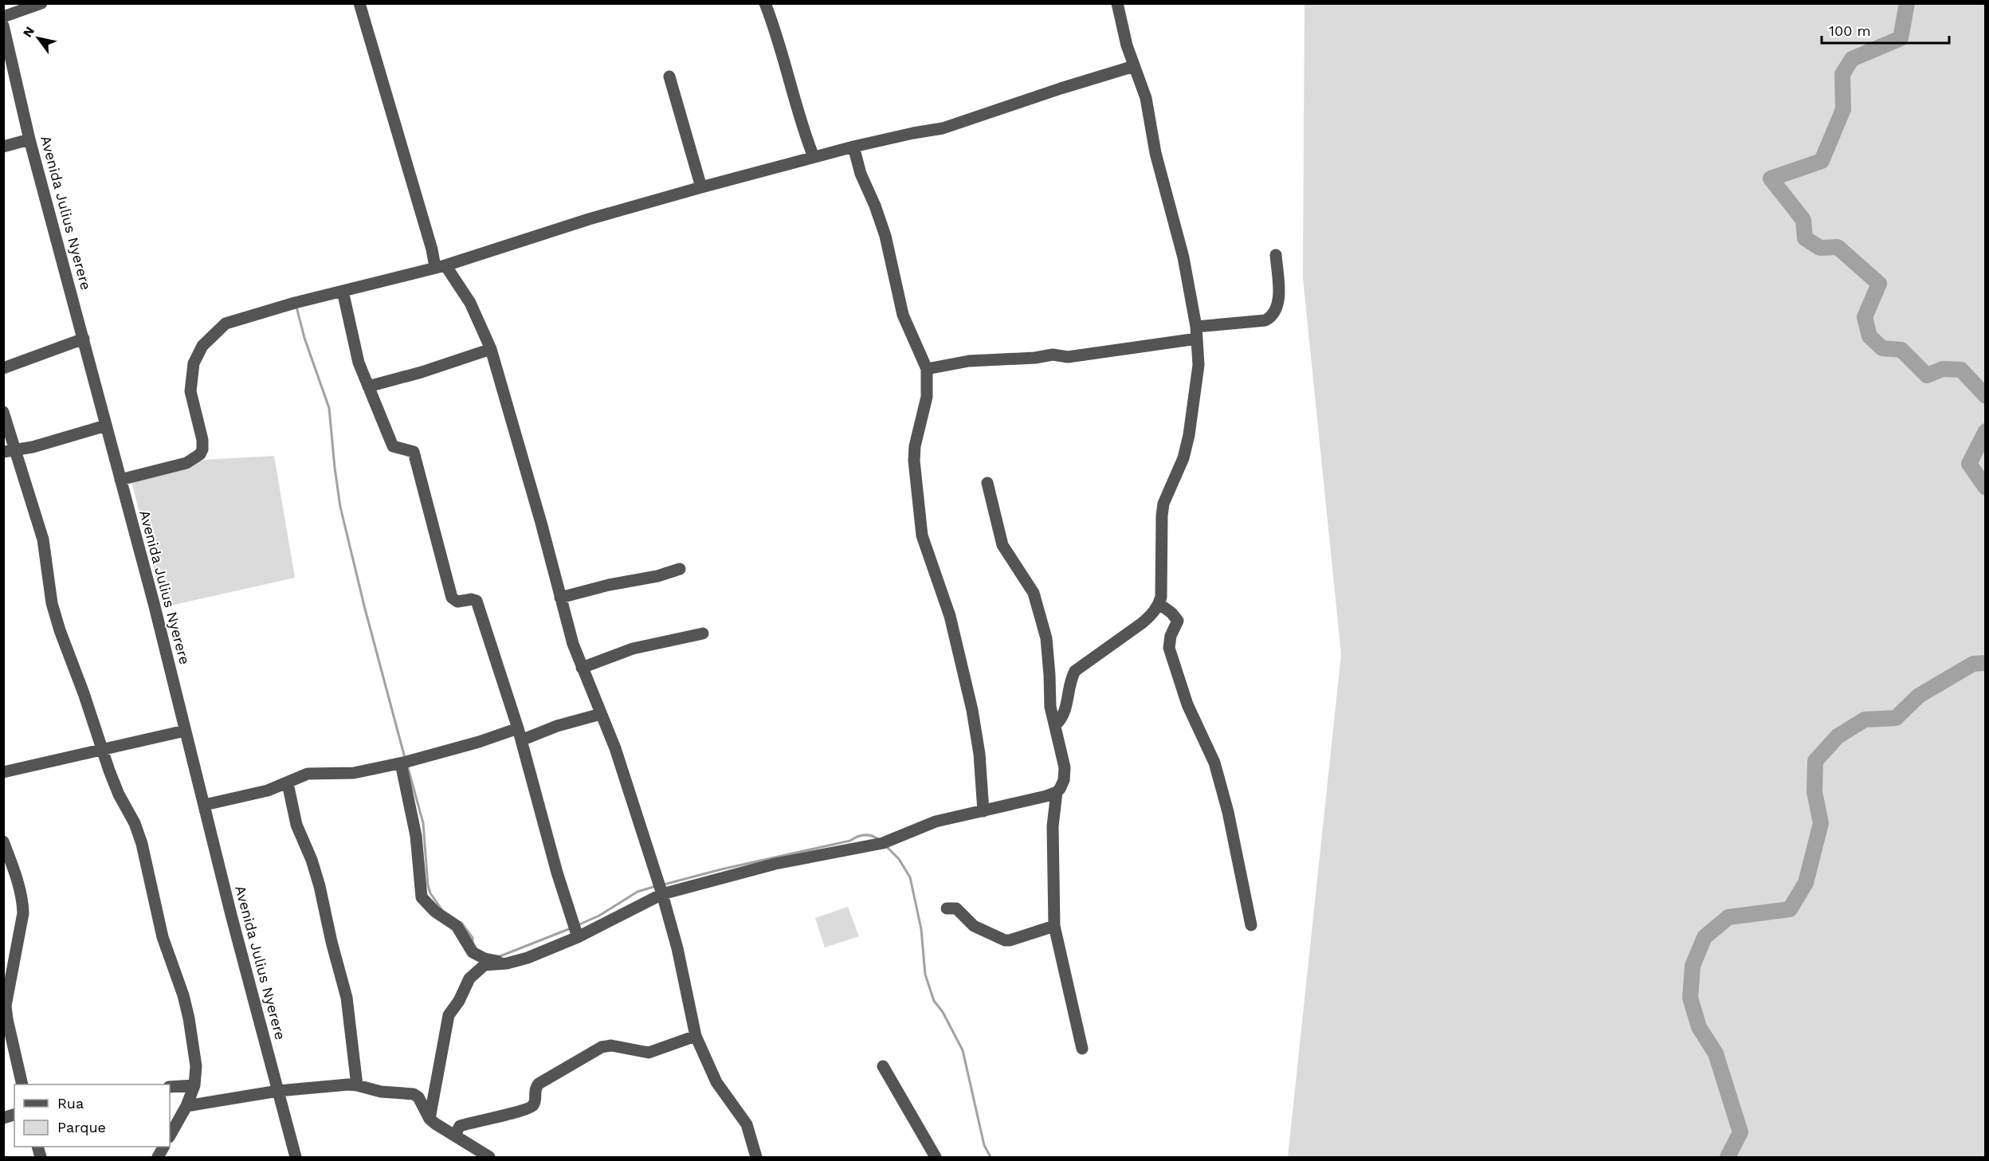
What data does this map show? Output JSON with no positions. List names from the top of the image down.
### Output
{
  "streets": {
    "street": ["Avenida Julius Nyerere"]
  },
  "legend": ["Rua", "Parque"],
  "scale_bar": "100 m",
  "north": "top left"
}
